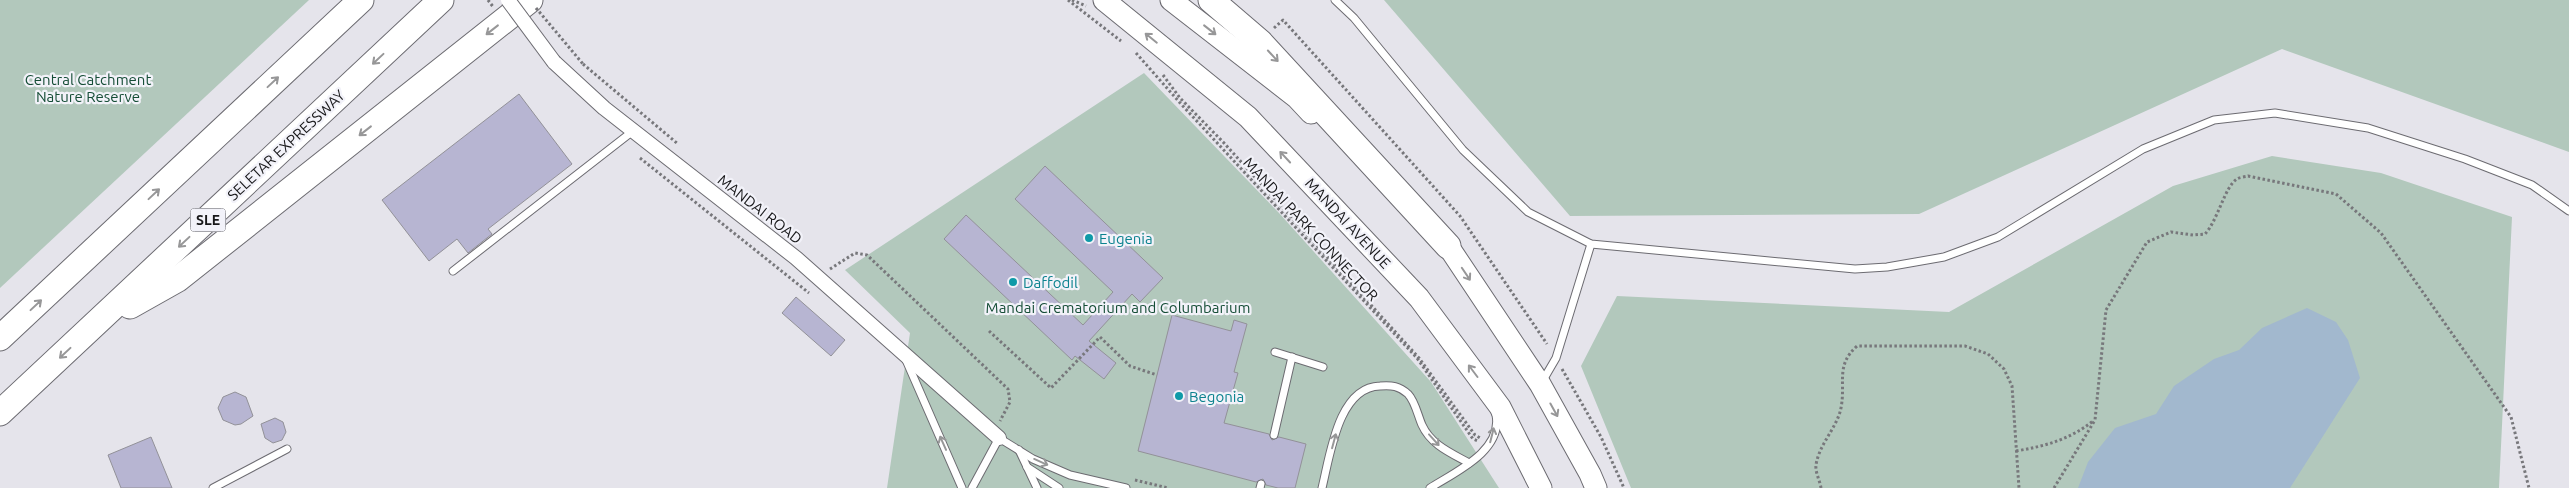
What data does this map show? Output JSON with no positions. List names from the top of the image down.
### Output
{
  "streets": {
    "highway": ["SELETAR EXPRESSWAY", "SLE"],
    "main road": ["MANDAI AVENUE"],
    "street": ["MANDAI ROAD"],
    "path": ["MANDAI PARK CONNECTOR"]
  },
  "parks": ["Central Catchment Nature Reserve", "Mandai Crematorium and Columbarium"],
  "places": ["Eugenia", "Daffodil", "Begonia"]
}
